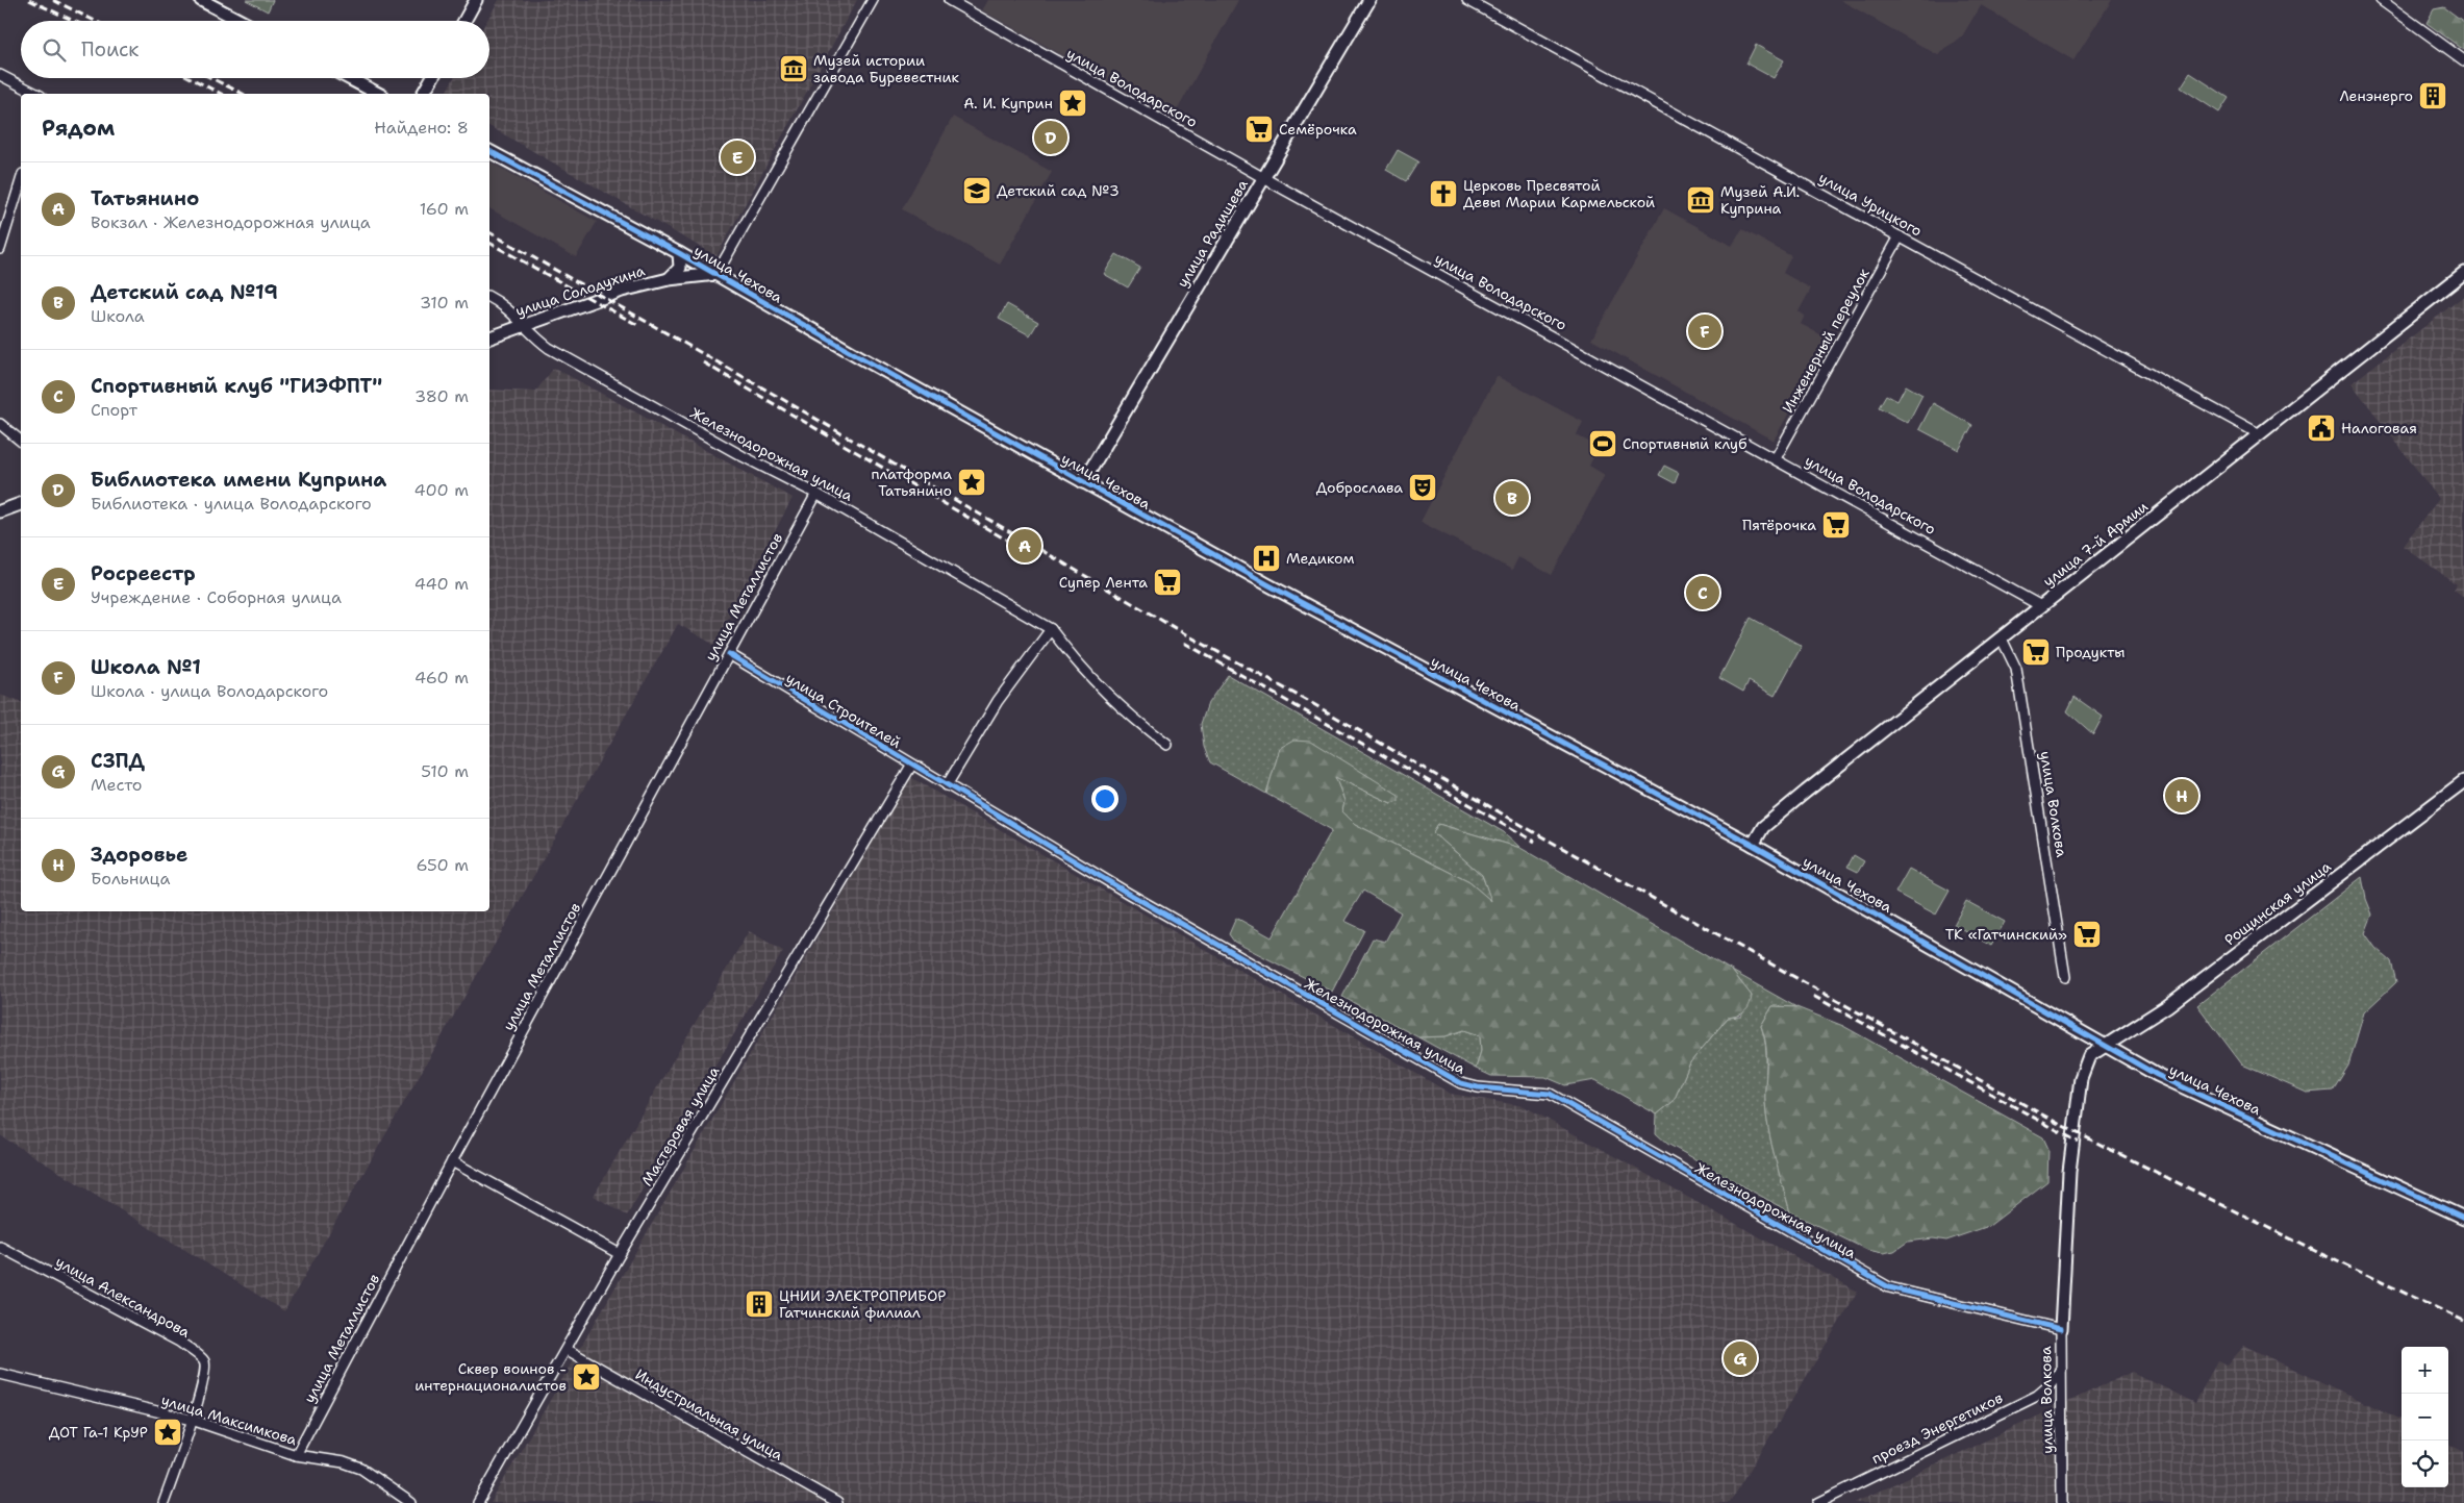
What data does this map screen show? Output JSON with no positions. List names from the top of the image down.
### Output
{
  "streets": {
    "street": [
      "улица Володарского",
      "улица Урицкого",
      "улица Радищева",
      "улица Чехова",
      "улица Солодухина",
      "Инженерный переулок",
      "Железнодорожная улица",
      "улица 7-й Армии",
      "улица Металлистов",
      "улица Строителей",
      "улица Волкова",
      "Рощинская улица",
      "Мастеровая улица",
      "улица Александрова",
      "Индустриальная улица",
      "улица Максимкова",
      "проезд Энергетиков"
    ]
  },
  "crossings": [
    ["улица Володарского", "улица Радищева"],
    ["улица Володарского", "Инженерный переулок"],
    ["улица Володарского", "улица 7-й Армии"],
    ["улица Урицкого", "Инженерный переулок"],
    ["улица Урицкого", "улица 7-й Армии"],
    ["улица Радищева", "улица Чехова"],
    ["улица Чехова", "улица Солодухина"],
    ["улица Чехова", "улица 7-й Армии"],
    ["улица Чехова", "Рощинская улица"],
    ["улица Солодухина", "Железнодорожная улица"],
    ["Железнодорожная улица", "улица Металлистов"],
    ["Железнодорожная улица", "улица Строителей"],
    ["Железнодорожная улица", "улица Волкова"],
    ["улица 7-й Армии", "улица Волкова"],
    ["улица Металлистов", "улица Строителей"],
    ["улица Металлистов", "улица Максимкова"],
    ["улица Строителей", "Мастеровая улица"],
    ["улица Волкова", "Рощинская улица"],
    ["улица Волкова", "проезд Энергетиков"],
    ["Мастеровая улица", "Индустриальная улица"],
    ["улица Александрова", "улица Максимкова"]
  ],
  "places": {
    "museum": ["Музей истории завода Буревестник", "Музей А.И. Куприна"],
    "building": ["Ленэнерго", "ЦНИИ ЭЛЕКТРОПРИБОР Гатчинский филиал"],
    "place": [
      "А. И. Куприн",
      "платформа Татьянино",
      "Сквер воинов - интернационалистов",
      "ДОТ Га-1 КрУР"
    ],
    "supermarket": [
      "Семёрочка",
      "Пятёрочка",
      "Супер Лента",
      "Продукты",
      "ТК «Гатчинский»"
    ],
    "school or university": ["Детский сад №3"],
    "church": ["Церковь Пресвятой Девы Марии Кармельской"],
    "public building": ["Налоговая"],
    "sports": ["Спортивный клуб"],
    "theatre": ["Доброслава"],
    "hospital": ["Медиком"]
  },
  "page": {
    "search": "Поиск",
    "heading": ["Рядом", "Найдено: 8"],
    "pins": [
      "D",
      "E",
      "F",
      "B",
      "A",
      "C",
      "H",
      "G"
    ],
    "list": [
      {
        "mark": "A",
        "name": "Татьянино",
        "note": "Вокзал · Железнодорожная улица",
        "value": "160 m"
      },
      {
        "mark": "B",
        "name": "Детский сад №19",
        "note": "Школа",
        "value": "310 m"
      },
      {
        "mark": "C",
        "name": "Спортивный клуб \"ГИЭФПТ\"",
        "note": "Спорт",
        "value": "380 m"
      },
      {
        "mark": "D",
        "name": "Библиотека имени Куприна",
        "note": "Библиотека · улица Володарского",
        "value": "400 m"
      },
      {
        "mark": "E",
        "name": "Росреестр",
        "note": "Учреждение · Соборная улица",
        "value": "440 m"
      },
      {
        "mark": "F",
        "name": "Школа №1",
        "note": "Школа · улица Володарского",
        "value": "460 m"
      },
      {
        "mark": "G",
        "name": "СЗПД",
        "note": "Место",
        "value": "510 m"
      },
      {
        "mark": "H",
        "name": "Здоровье",
        "note": "Больница",
        "value": "650 m"
      }
    ],
    "map_buttons": ["+", "−"]
  }
}
